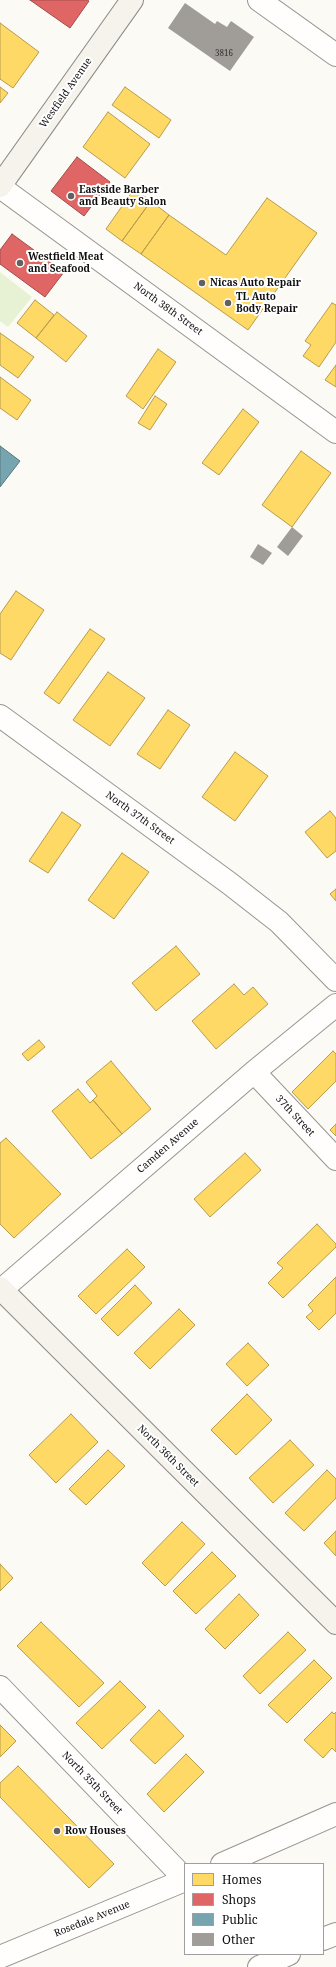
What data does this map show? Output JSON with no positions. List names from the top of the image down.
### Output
{
  "streets": {
    "street": [
      "Westfield Avenue",
      "North 38th Street",
      "North 37th Street",
      "37th Street",
      "Camden Avenue",
      "North 36th Street",
      "North 35th Street",
      "Rosedale Avenue"
    ]
  },
  "crossings": [
    ["Westfield Avenue", "North 38th Street"],
    ["37th Street", "Camden Avenue"],
    ["Camden Avenue", "North 36th Street"]
  ],
  "places": [
    "Eastside Barber and Beauty Salon",
    "Westfield Meat and Seafood",
    "Nicas Auto Repair",
    "TL Auto Body Repair",
    "Row Houses"
  ],
  "house_numbers": ["3816"],
  "legend": [
    "Homes",
    "Shops",
    "Public",
    "Other"
  ]
}
